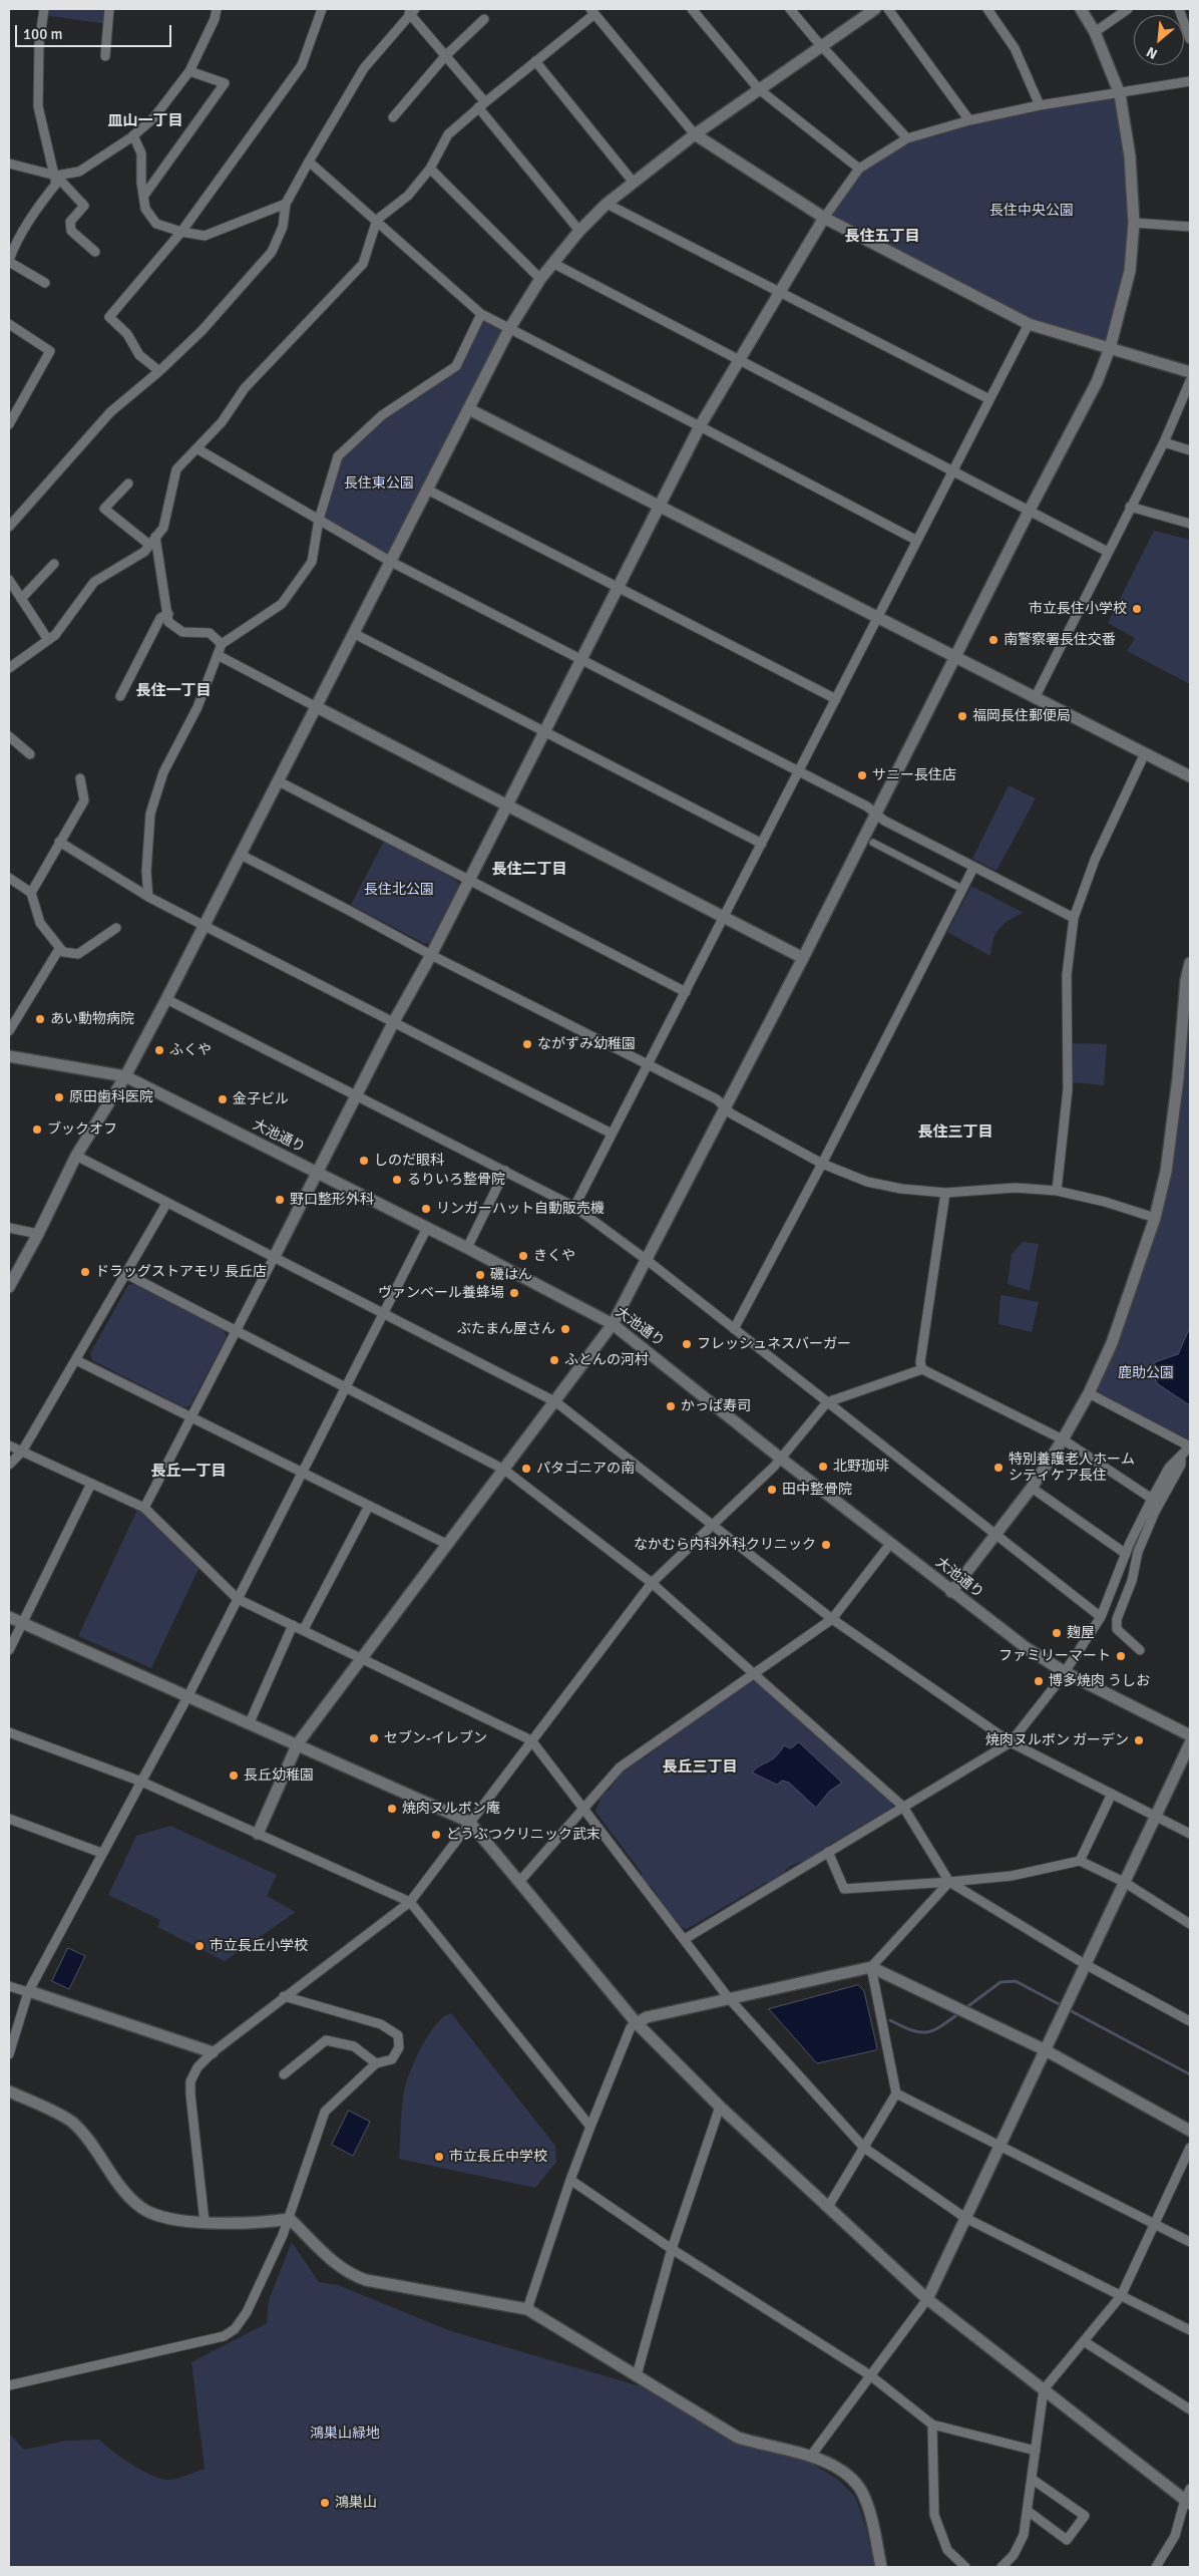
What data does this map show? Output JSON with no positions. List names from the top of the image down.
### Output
{
  "streets": {
    "street": ["大池通り"]
  },
  "districts": [
    "皿山一丁目",
    "長住五丁目",
    "長住一丁目",
    "長住二丁目",
    "長住三丁目",
    "長丘一丁目",
    "長丘三丁目"
  ],
  "parks": [
    "長住中央公園",
    "長住東公園",
    "長住北公園",
    "鹿助公園",
    "鴻巣山緑地"
  ],
  "places": [
    "市立長住小学校",
    "南警察署長住交番",
    "福岡長住郵便局",
    "サニー長住店",
    "あい動物病院",
    "ながずみ幼稚園",
    "ふくや",
    "原田歯科医院",
    "金子ビル",
    "ブックオフ",
    "しのだ眼科",
    "るりいろ整骨院",
    "野口整形外科",
    "リンガーハット自動販売機",
    "きくや",
    "ドラッグストアモリ 長丘店",
    "磯はん",
    "ヴァンベール養蜂場",
    "ぶたまん屋さん",
    "フレッシュネスバーガー",
    "ふとんの河村",
    "かっぱ寿司",
    "北野珈琲",
    "特別養護老人ホーム シティケア長住",
    "パタゴニアの南",
    "田中整骨院",
    "なかむら内科外科クリニック",
    "麹屋",
    "ファミリーマート",
    "博多焼肉 うしお",
    "セブン-イレブン",
    "焼肉ヌルボン ガーデン",
    "長丘幼稚園",
    "焼肉ヌルボン庵",
    "どうぶつクリニック武末",
    "市立長丘小学校",
    "市立長丘中学校",
    "鴻巣山"
  ],
  "scale_bar": "100 m",
  "north": "bottom left"
}
